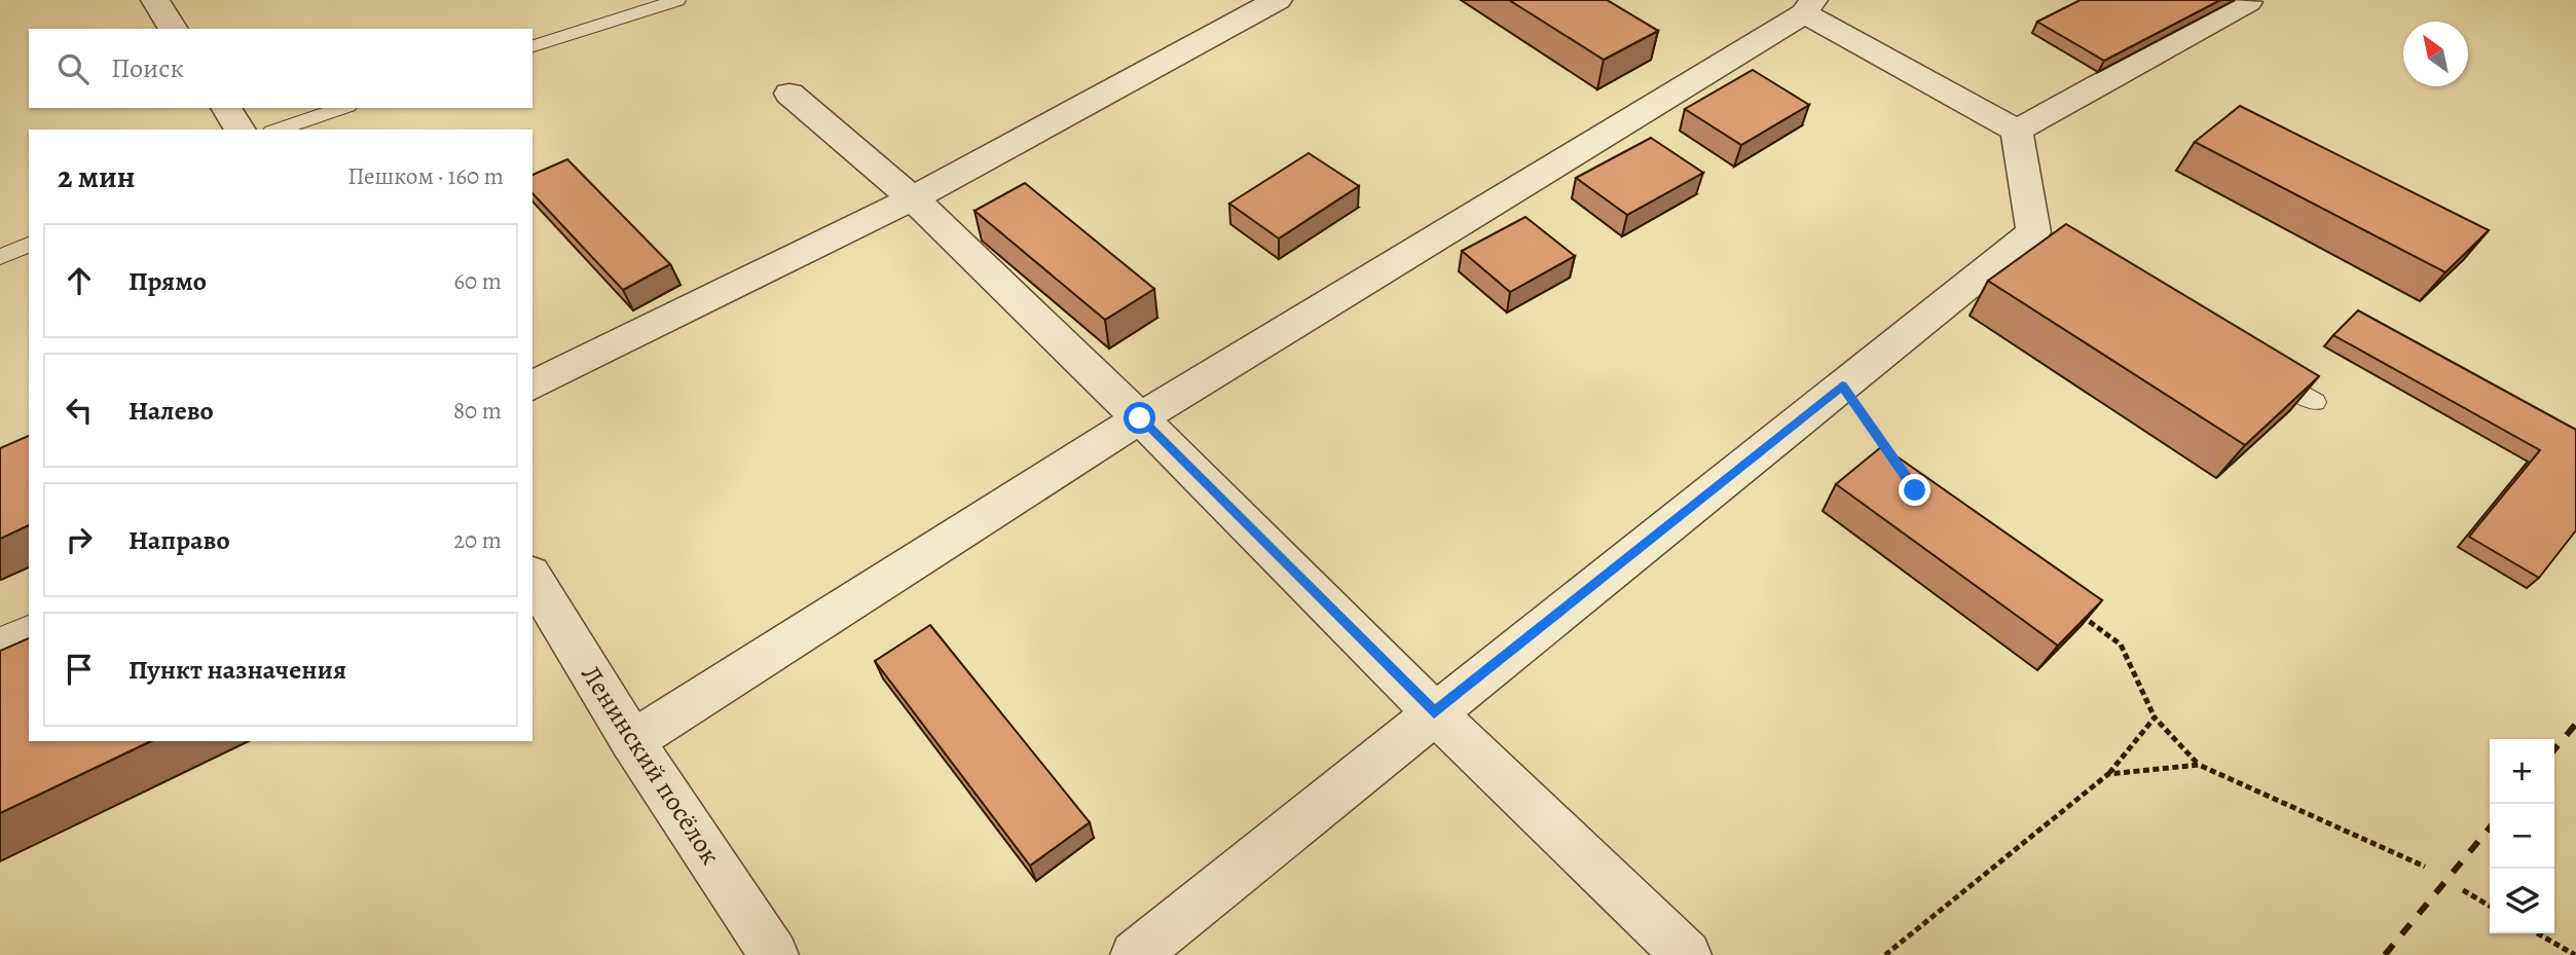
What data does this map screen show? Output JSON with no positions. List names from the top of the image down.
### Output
{
  "streets": {
    "street": ["Ленинский посёлок"]
  },
  "north": "top left",
  "page": {
    "search": "Поиск",
    "heading": ["2 мин", "Пешком · 160 m"],
    "list": [
      ["Прямо", "60 m"],
      ["Налево", "80 m"],
      ["Направо", "20 m"],
      "Пункт назначения"
    ],
    "map_buttons": ["+", "−"]
  }
}
